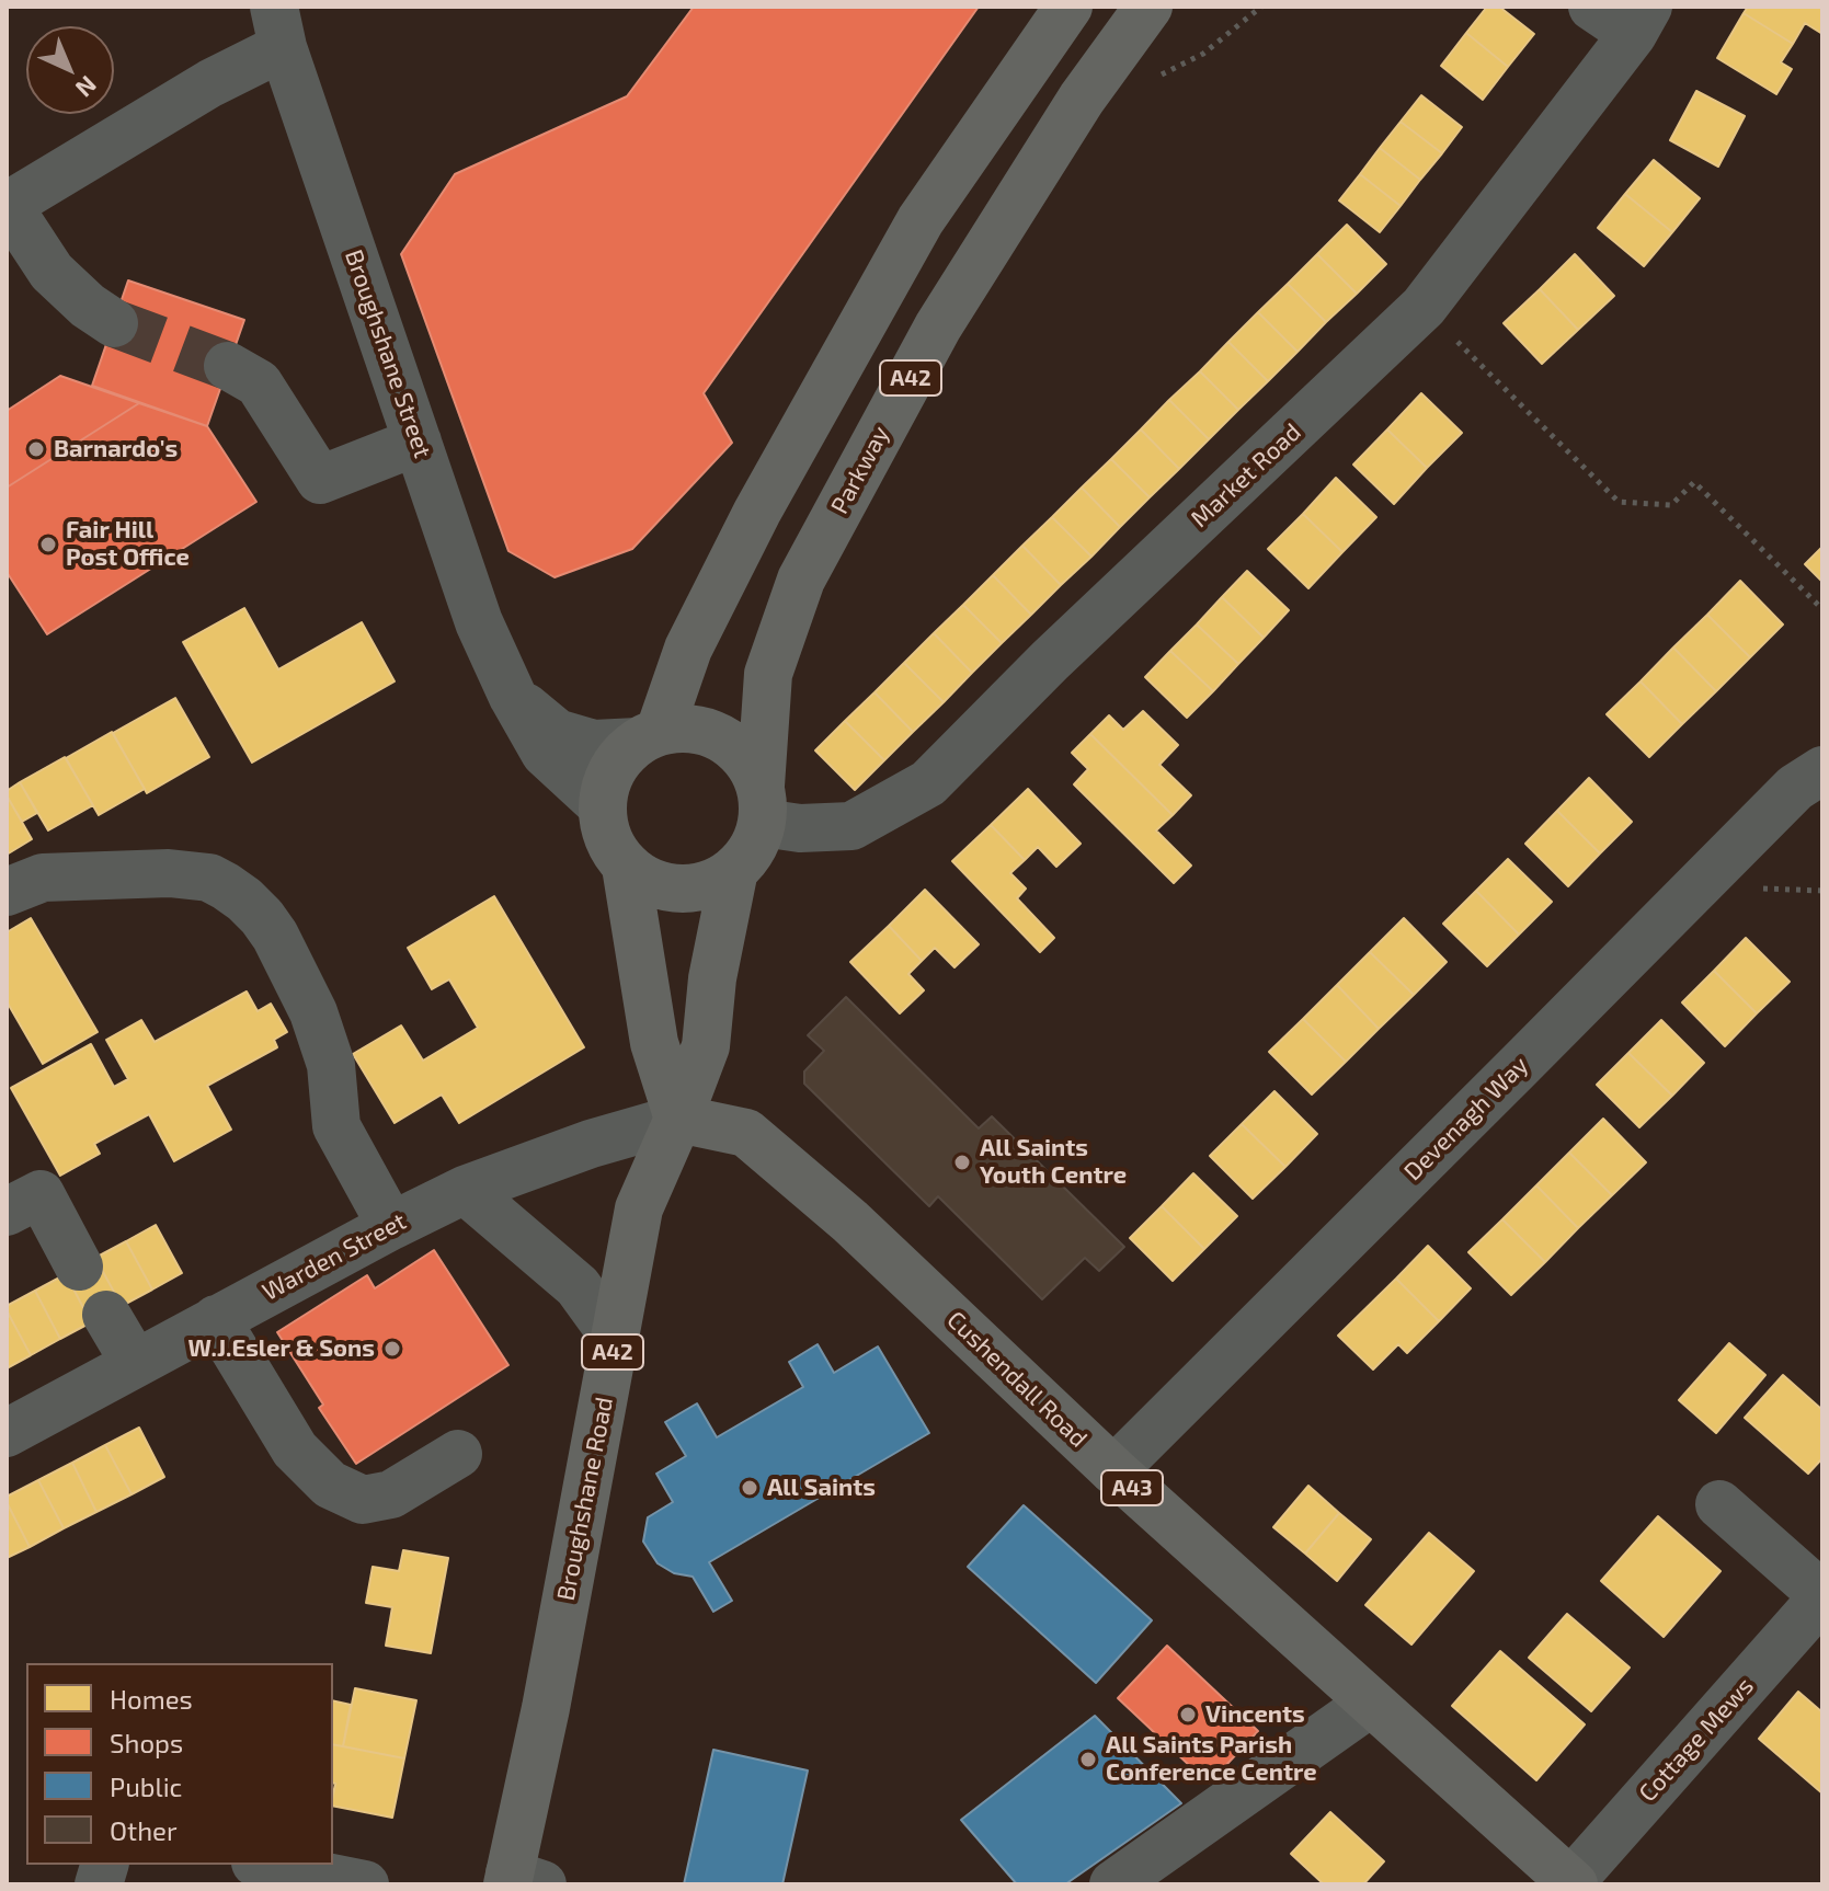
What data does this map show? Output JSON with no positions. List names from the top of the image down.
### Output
{
  "streets": {
    "main road": [
      "A42",
      "Parkway",
      "Cushendall Road",
      "A43",
      "Broughshane Road"
    ],
    "street": [
      "Broughshane Street",
      "Market Road",
      "Devenagh Way",
      "Warden Street",
      "Cottage Mews"
    ]
  },
  "crossings": [
    ["Broughshane Street", "A42"],
    ["Broughshane Street", "Parkway"],
    ["Broughshane Street", "Market Road"],
    ["Broughshane Street", "Broughshane Road"],
    ["A42", "Parkway"],
    ["A42", "Market Road"],
    ["A42", "Broughshane Road"],
    ["Parkway", "Market Road"],
    ["Parkway", "Broughshane Road"],
    ["Market Road", "Broughshane Road"],
    ["Devenagh Way", "Cushendall Road"],
    ["Warden Street", "Cushendall Road"],
    ["Warden Street", "Broughshane Road"],
    ["Cushendall Road", "Broughshane Road"],
    ["Cushendall Road", "Cottage Mews"]
  ],
  "places": [
    "Barnardo's",
    "Fair Hill Post Office",
    "All Saints Youth Centre",
    "W.J.Esler & Sons",
    "All Saints",
    "Vincents",
    "All Saints Parish Conference Centre"
  ],
  "legend": [
    "Homes",
    "Shops",
    "Public",
    "Other"
  ],
  "north": "bottom right"
}
